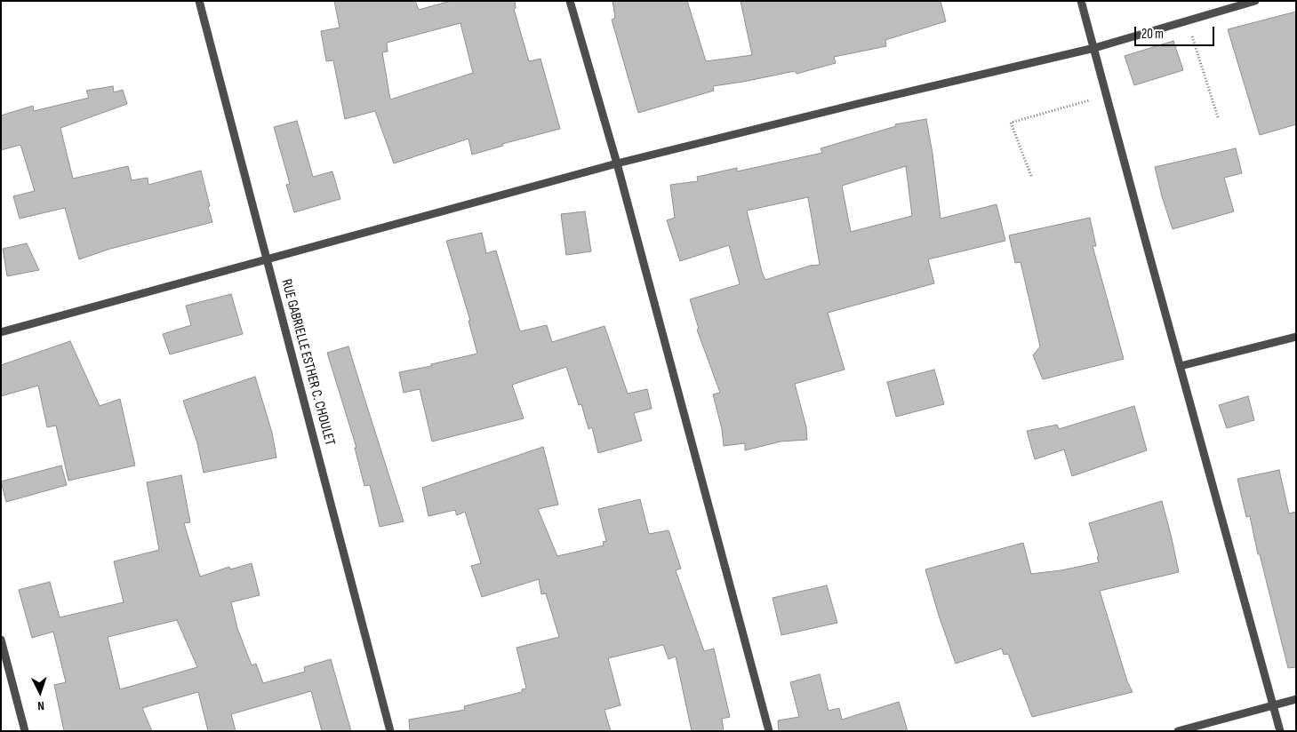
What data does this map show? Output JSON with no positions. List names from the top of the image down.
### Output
{
  "streets": {
    "street": ["RUE GABRIELLE ESTHER C. CHOULET"]
  },
  "scale_bar": "20 m",
  "north": "bottom"
}
